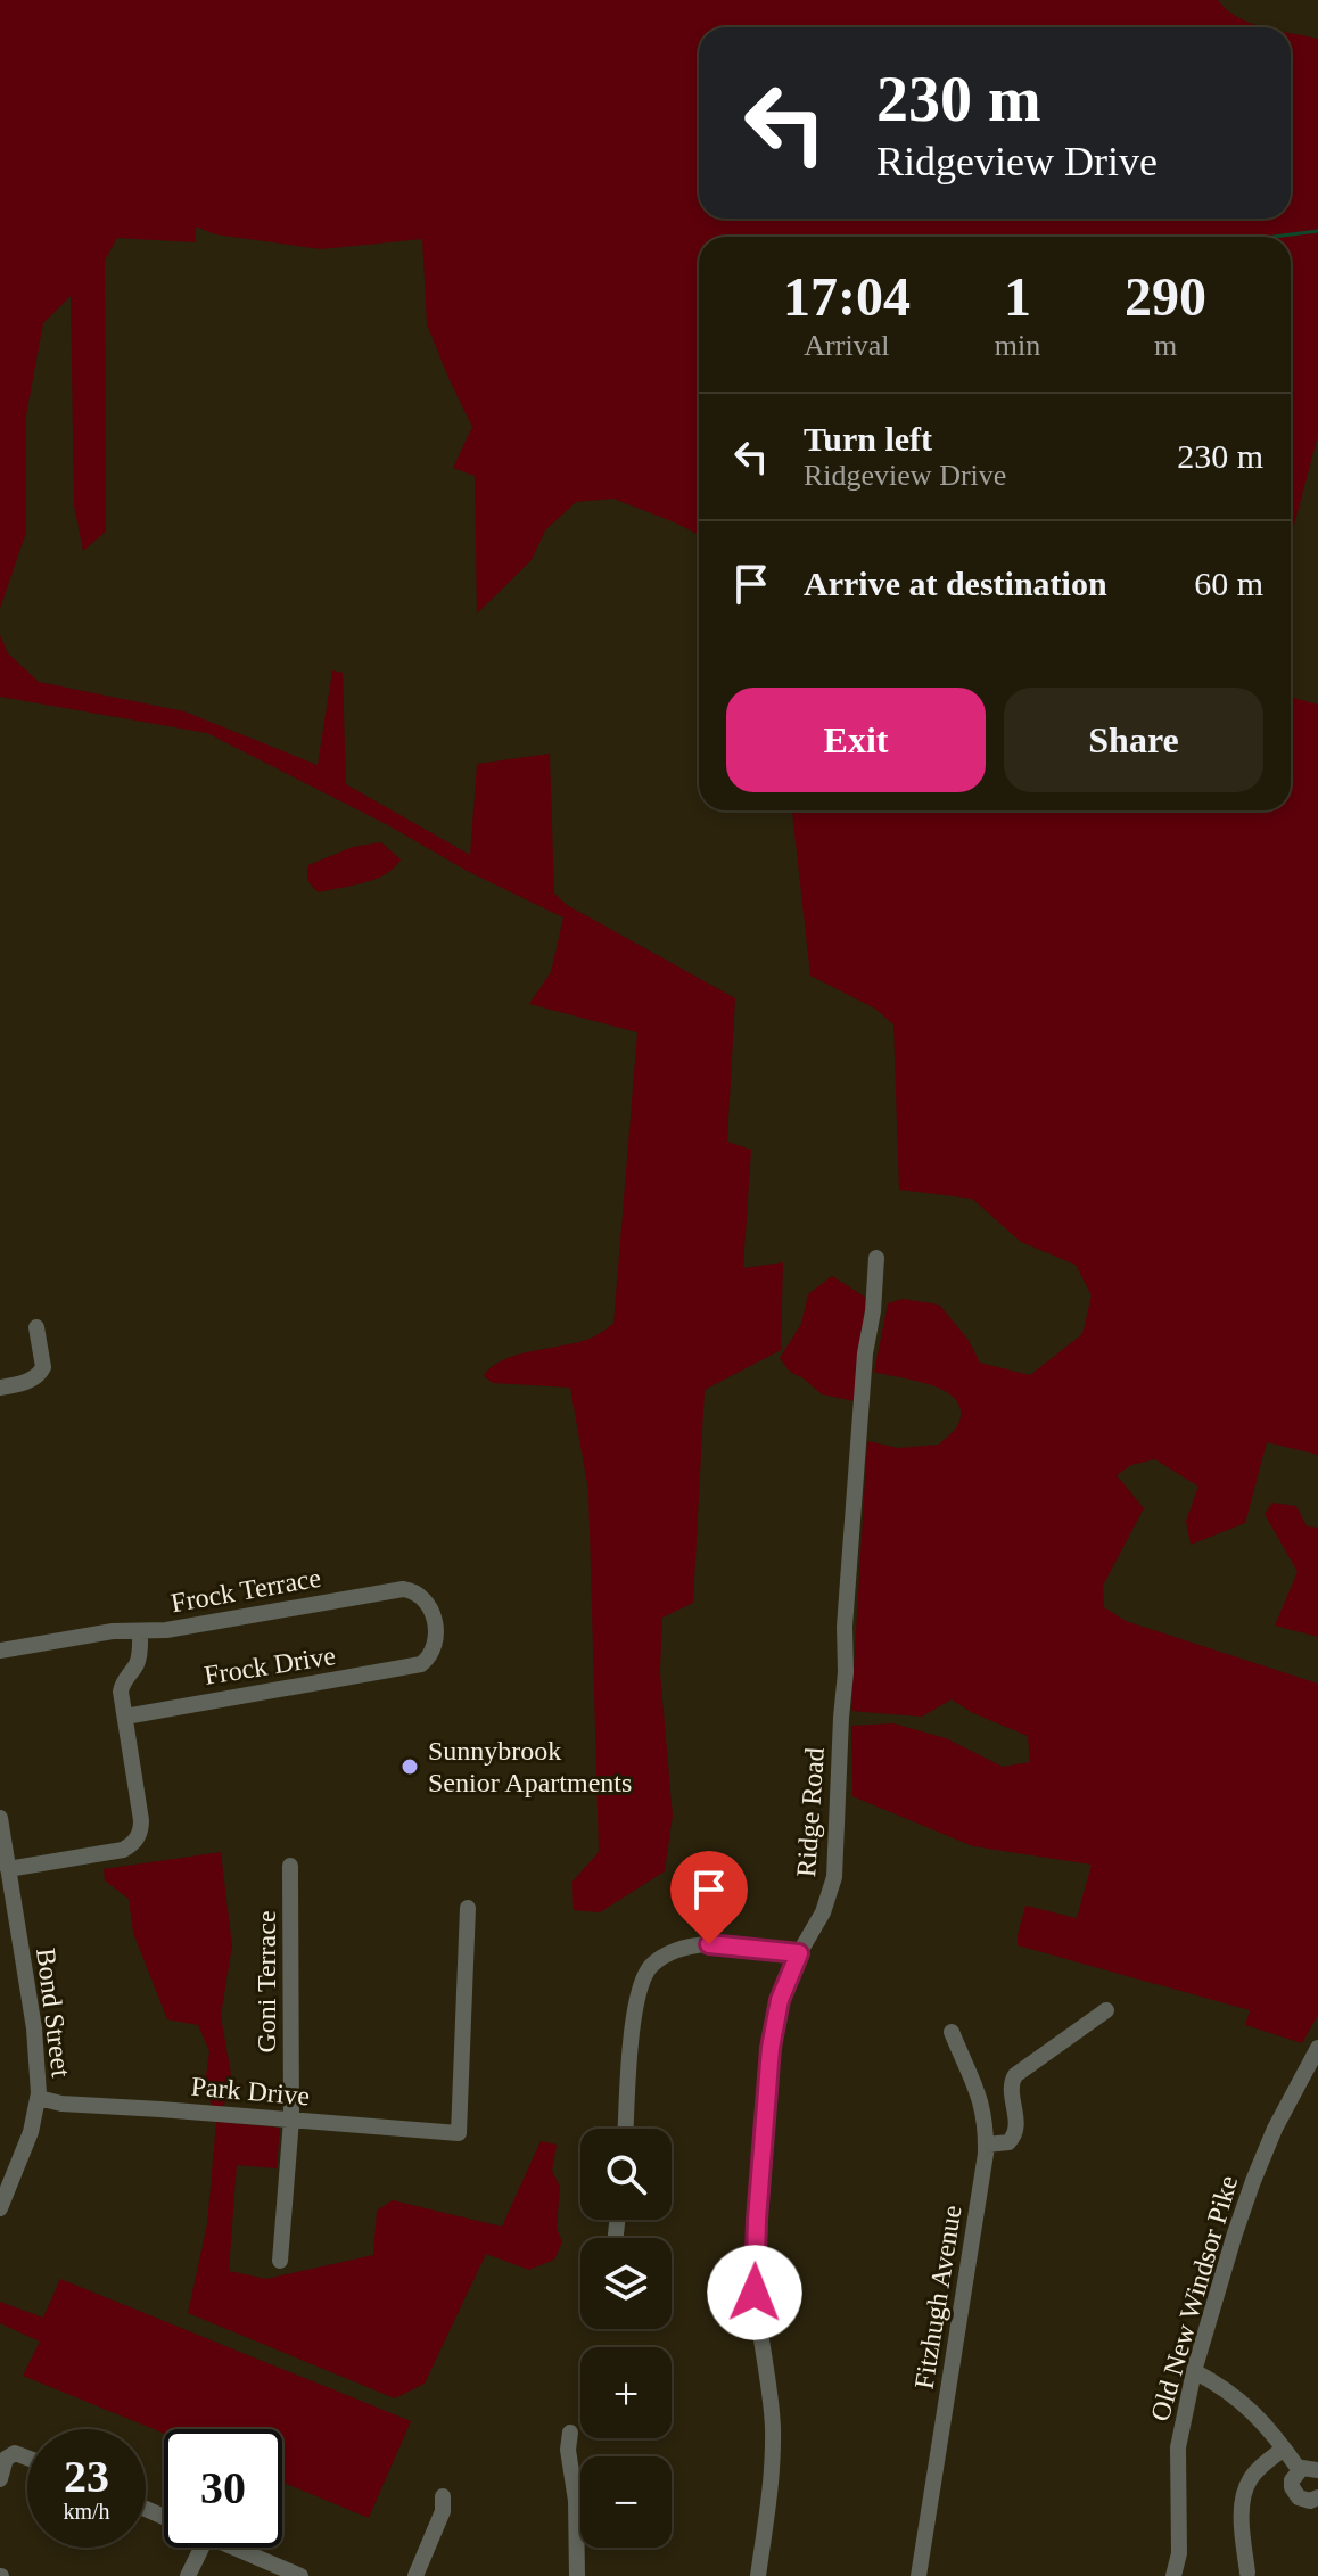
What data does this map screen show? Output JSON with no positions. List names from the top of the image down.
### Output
{
  "streets": {
    "street": [
      "Frock Terrace",
      "Frock Drive",
      "Ridge Road",
      "Goni Terrace",
      "Bond Street",
      "Park Drive",
      "Fitzhugh Avenue",
      "Old New Windsor Pike"
    ]
  },
  "crossings": [
    ["Frock Terrace", "Frock Drive"],
    ["Goni Terrace", "Park Drive"],
    ["Bond Street", "Park Drive"]
  ],
  "places": ["Sunnybrook Senior Apartments"],
  "page": {
    "turn": ["230 m", "Ridgeview Drive"],
    "eta": [
      "17:04",
      "Arrival",
      "1",
      "min",
      "290",
      "m"
    ],
    "list": [
      {
        "name": "Turn left",
        "note": "Ridgeview Drive",
        "value": "230 m"
      },
      {
        "name": "Arrive at destination",
        "value": "60 m"
      }
    ],
    "buttons": ["Exit", "Share"],
    "map_buttons": ["+", "−"],
    "speed": "23 km/h",
    "limit": "30"
  }
}
